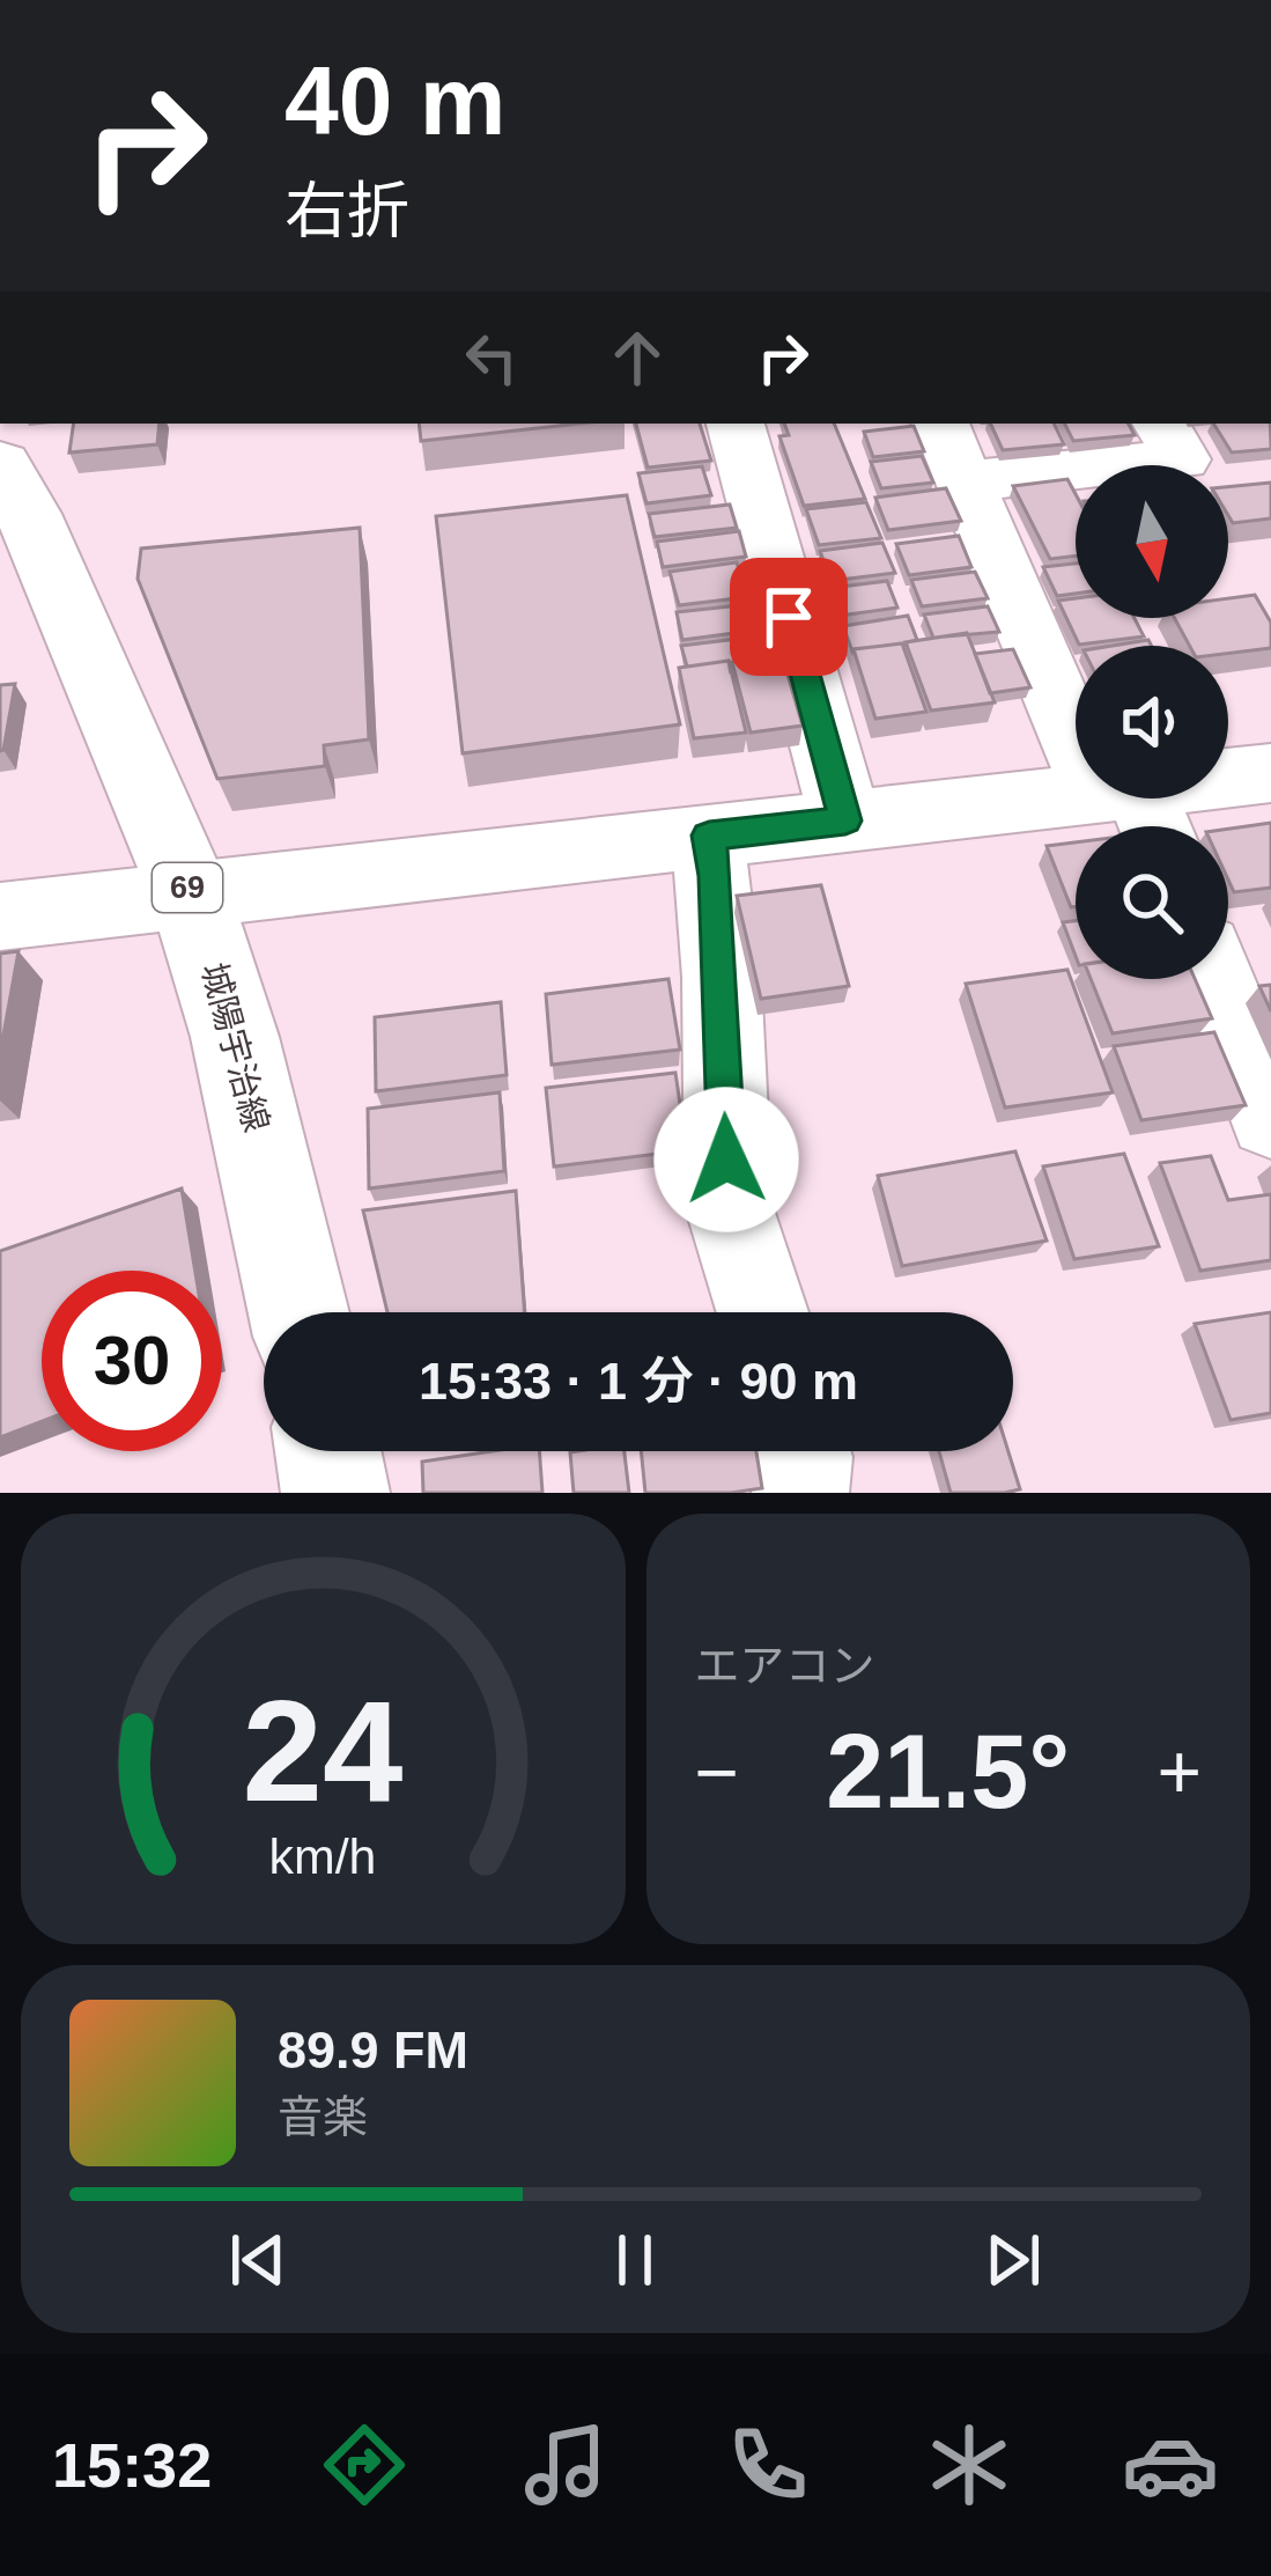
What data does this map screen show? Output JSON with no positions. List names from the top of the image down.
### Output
{
  "streets": {
    "main road": ["69", "城陽宇治線"]
  },
  "north": "bottom",
  "page": {
    "turn": ["40 m", "右折"],
    "limit": "30",
    "trip": "15:33 · 1 分 · 90 m",
    "tile": "エアコン",
    "heat": ["−", "21.5°", "+"],
    "song": ["89.9 FM", "音楽"],
    "tabs": "15:32",
    "gauge": ["24", "km/h"]
  }
}
